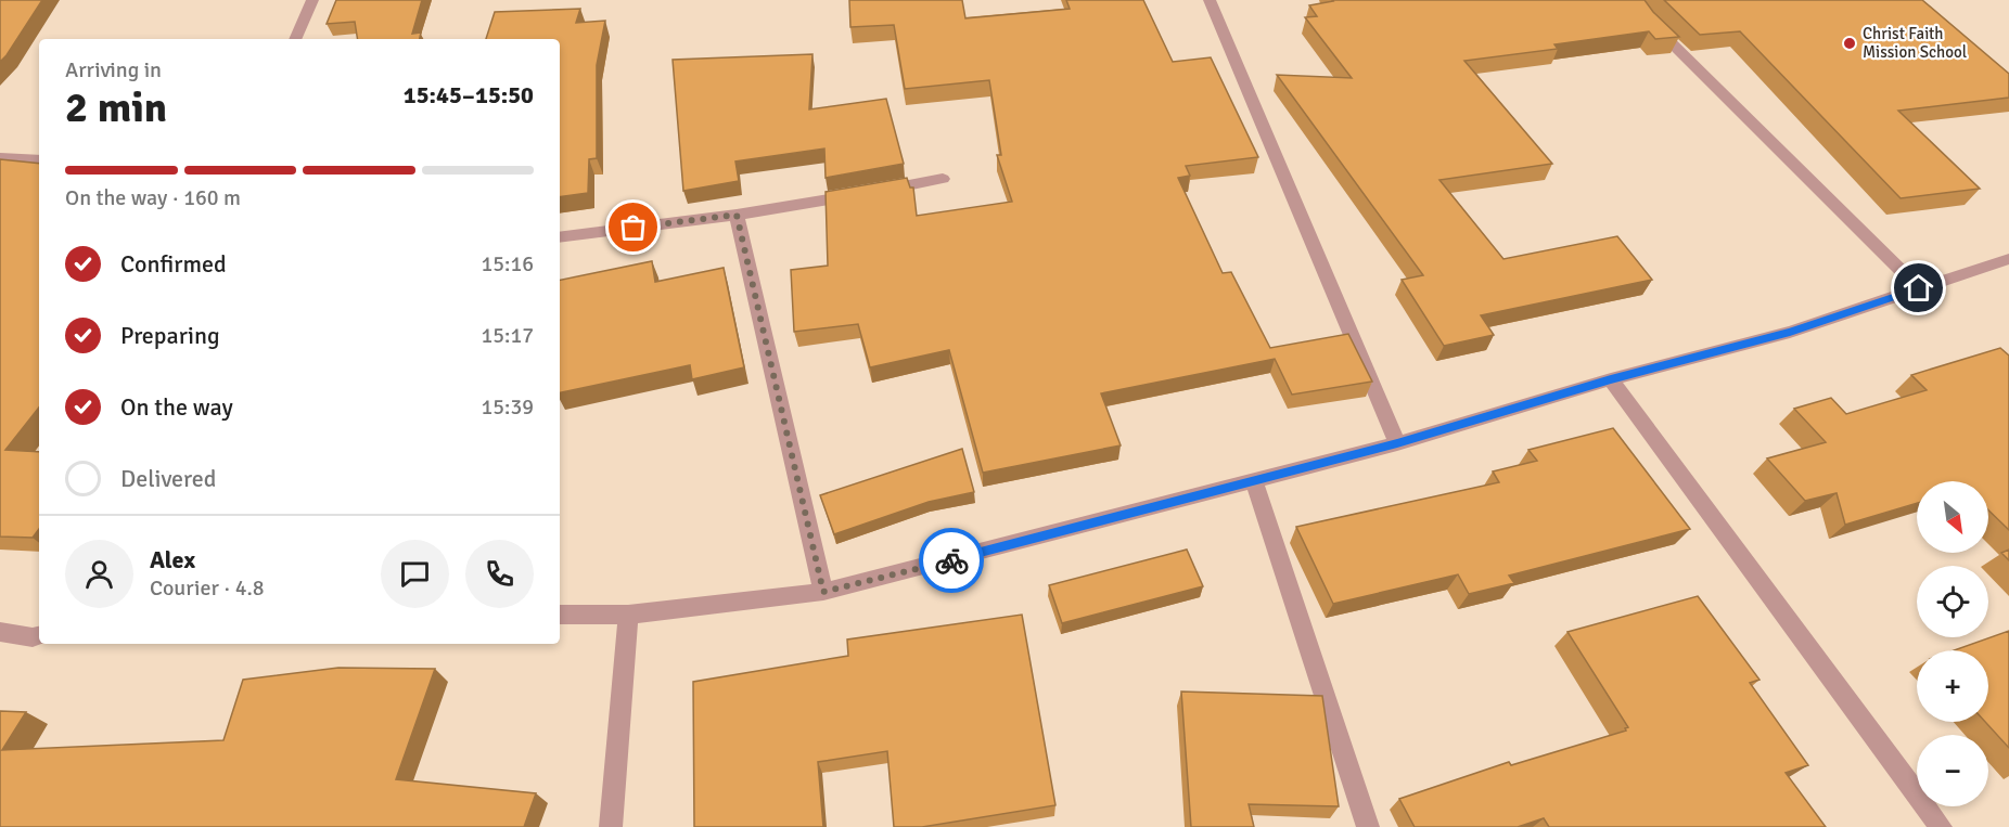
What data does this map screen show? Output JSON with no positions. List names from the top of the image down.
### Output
{
  "places": ["Christ Faith Mission School"],
  "north": "bottom right",
  "page": {
    "heading": ["2 min", "Arriving in", "15:45–15:50"],
    "panel": ["Alex", "Courier · 4.8"],
    "bar": "On the way · 160 m",
    "list": [
      ["Confirmed", "15:16"],
      ["Preparing", "15:17"],
      ["On the way", "15:39"],
      "Delivered"
    ],
    "map_buttons": ["+", "−"]
  }
}
